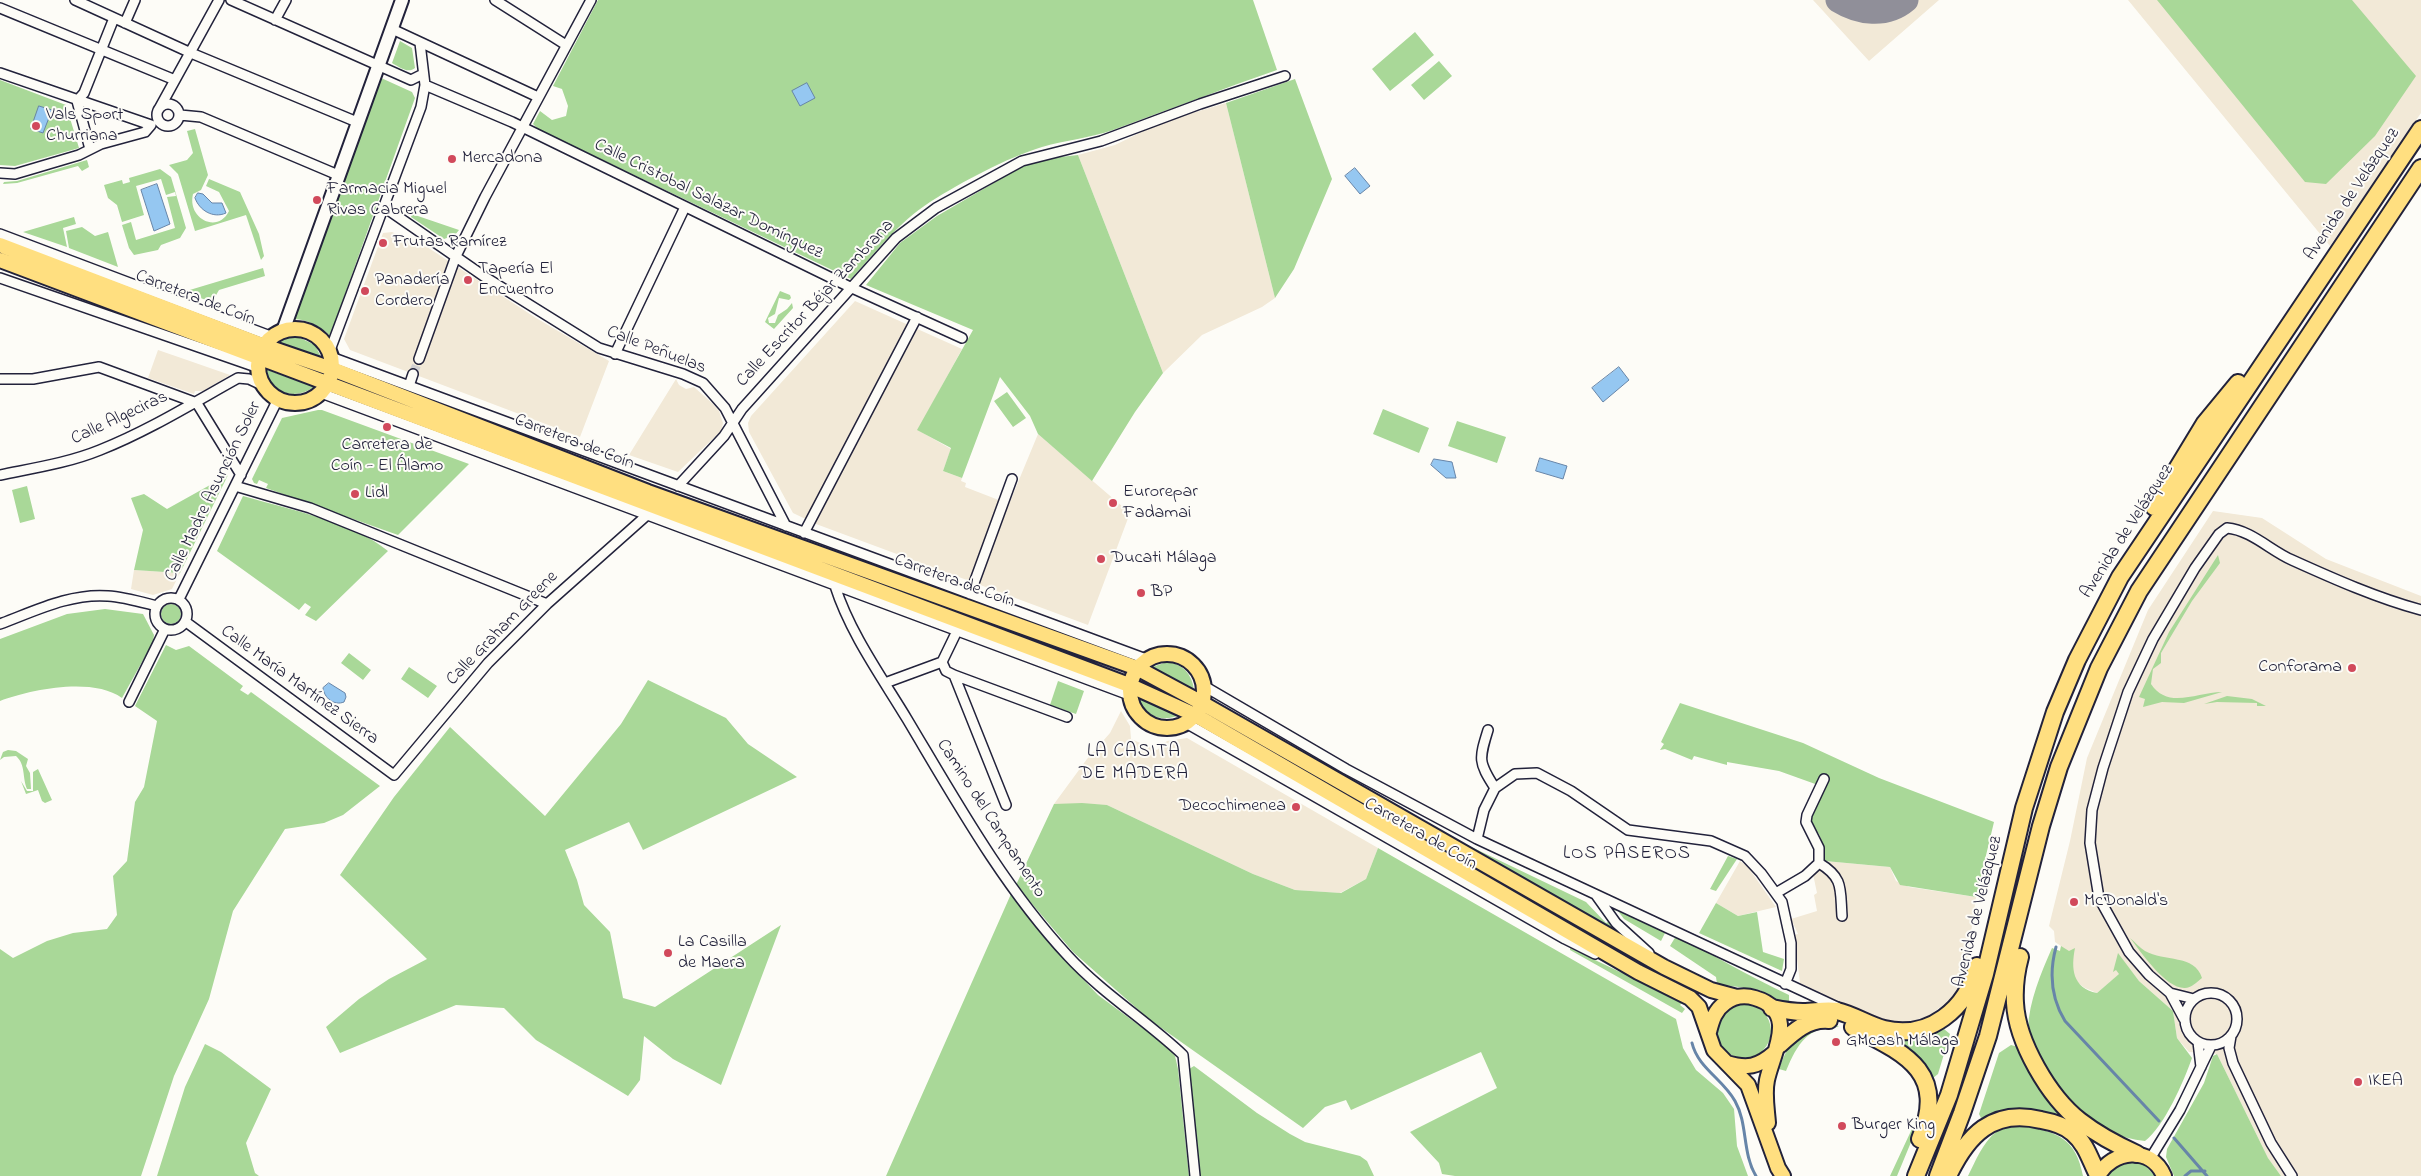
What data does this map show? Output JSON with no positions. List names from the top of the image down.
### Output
{
  "streets": {
    "highway": ["Avenida de Velázquez"],
    "main road": ["Carretera de Coín"],
    "street": [
      "Calle Cristobal Salazar Domínguez",
      "Calle Escritor Béjar Zambrana",
      "Calle Peñuelas",
      "Calle Algeciras",
      "Calle Madre Asunción Soler",
      "Calle Graham Greene",
      "Calle María Martínez Sierra",
      "Camino del Campamento"
    ]
  },
  "crossings": [
    ["Calle Cristobal Salazar Domínguez", "Calle Escritor Béjar Zambrana"],
    ["Carretera de Coín", "Calle Escritor Béjar Zambrana"],
    ["Carretera de Coín", "Calle Peñuelas"],
    ["Calle Escritor Béjar Zambrana", "Calle Peñuelas"],
    ["Calle Madre Asunción Soler", "Calle María Martínez Sierra"],
    ["Calle Graham Greene", "Calle María Martínez Sierra"]
  ],
  "districts": ["LA CASITA DE MADERA", "LOS PASEROS"],
  "places": [
    "Vals Sport Churriana",
    "Mercadona",
    "Farmacia Miguel Rivas Cabrera",
    "Frutas Ramírez",
    "Tapería El Encuentro",
    "Panadería Cordero",
    "Carretera de Coín - El Álamo",
    "Lidl",
    "Eurorepar Fadamai",
    "Ducati Málaga",
    "BP",
    "Conforama",
    "Decochimenea",
    "McDonald's",
    "La Casilla de Maera",
    "GMcash Málaga",
    "IKEA",
    "Burger King"
  ]
}
